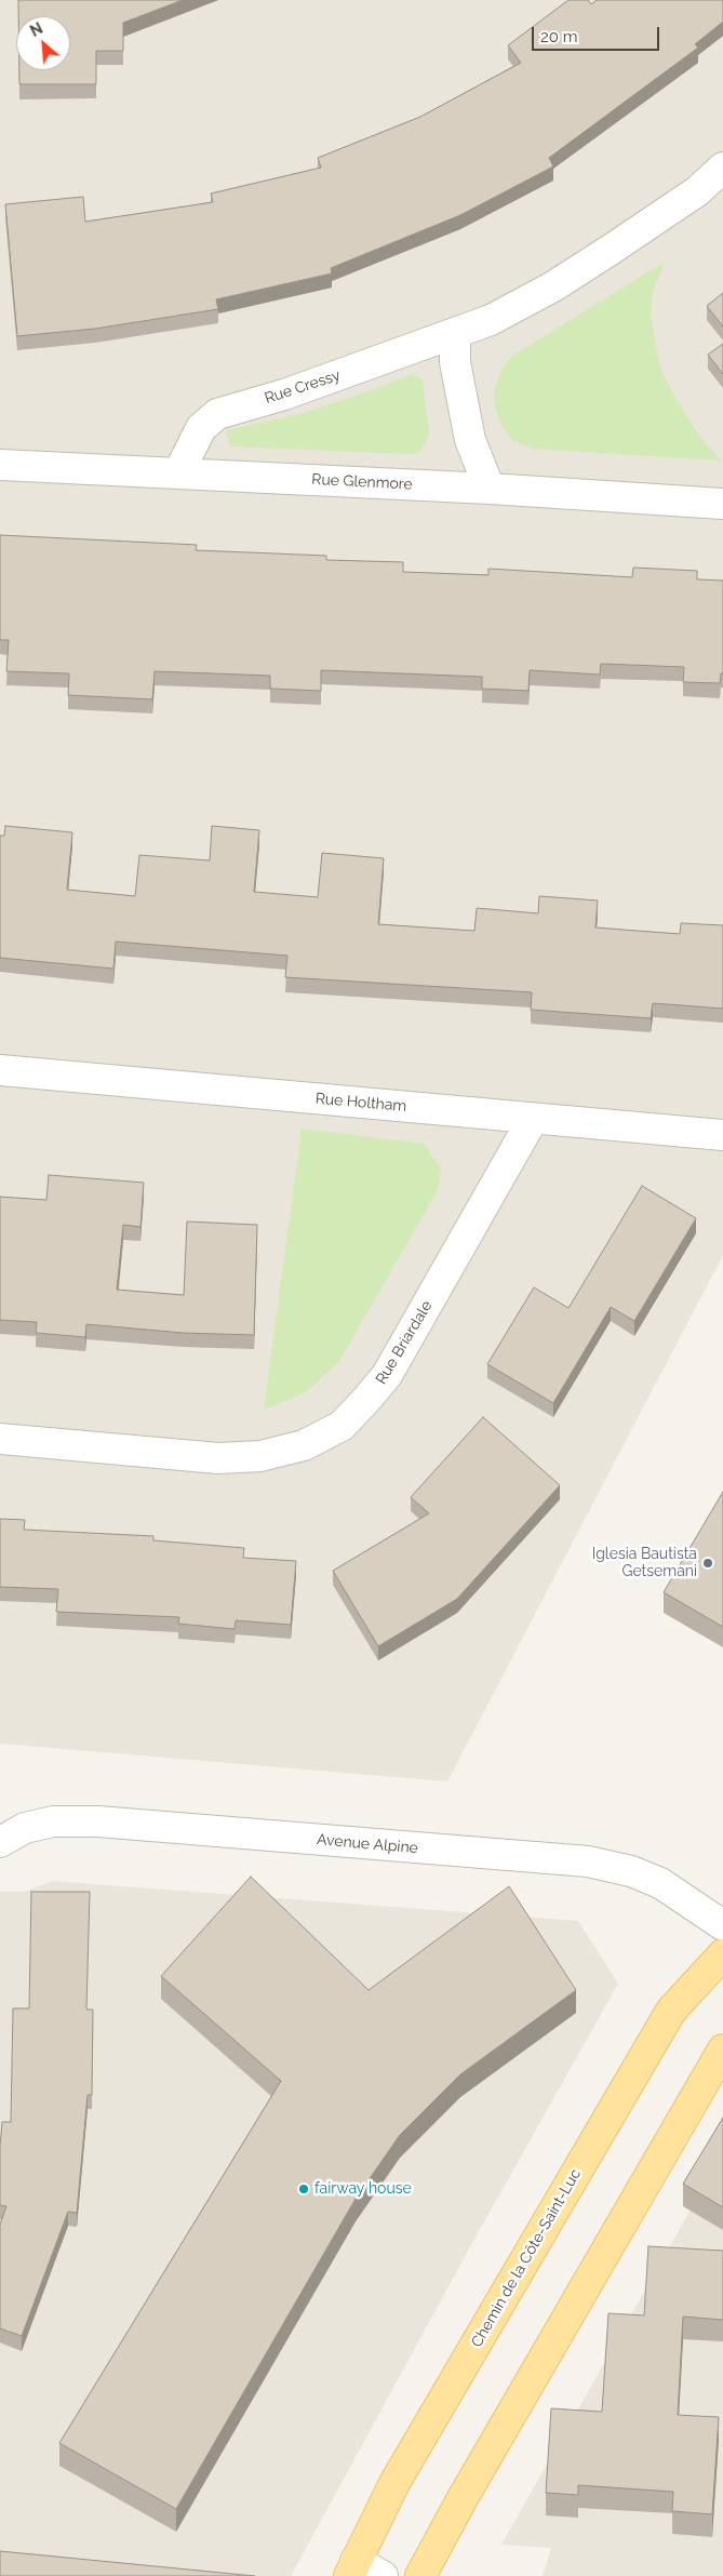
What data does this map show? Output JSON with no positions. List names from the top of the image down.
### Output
{
  "streets": {
    "main road": ["Chemin de la Côte-Saint-Luc"],
    "street": [
      "Rue Cressy",
      "Rue Glenmore",
      "Rue Holtham",
      "Rue Briardale",
      "Avenue Alpine"
    ]
  },
  "crossings": [
    ["Rue Cressy", "Rue Glenmore"],
    ["Rue Holtham", "Rue Briardale"]
  ],
  "places": ["Iglesia Bautista Getsemani", "fairway house"],
  "scale_bar": "20 m",
  "north": "top left"
}
